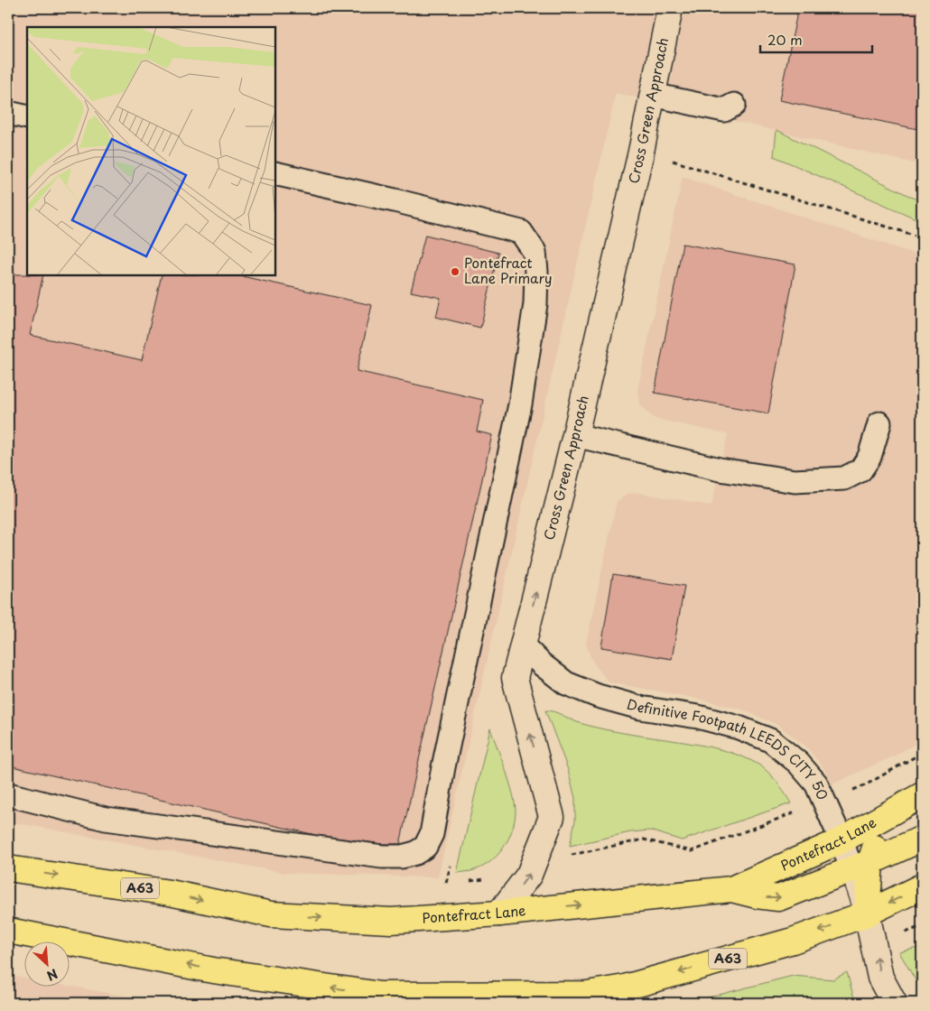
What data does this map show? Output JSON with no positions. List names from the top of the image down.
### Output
{
  "streets": {
    "highway": ["Pontefract Lane", "A63"],
    "street": ["Cross Green Approach"],
    "lane": ["Definitive Footpath LEEDS CITY 50"]
  },
  "crossings": [
    ["Cross Green Approach", "Definitive Footpath LEEDS CITY 50"],
    ["Cross Green Approach", "Pontefract Lane"],
    ["Definitive Footpath LEEDS CITY 50", "Pontefract Lane"],
    ["Definitive Footpath LEEDS CITY 50", "A63"],
    ["Pontefract Lane", "A63"]
  ],
  "one_way": ["Cross Green Approach"],
  "places": ["Pontefract Lane Primary"],
  "scale_bar": "20 m",
  "north": "bottom right"
}
